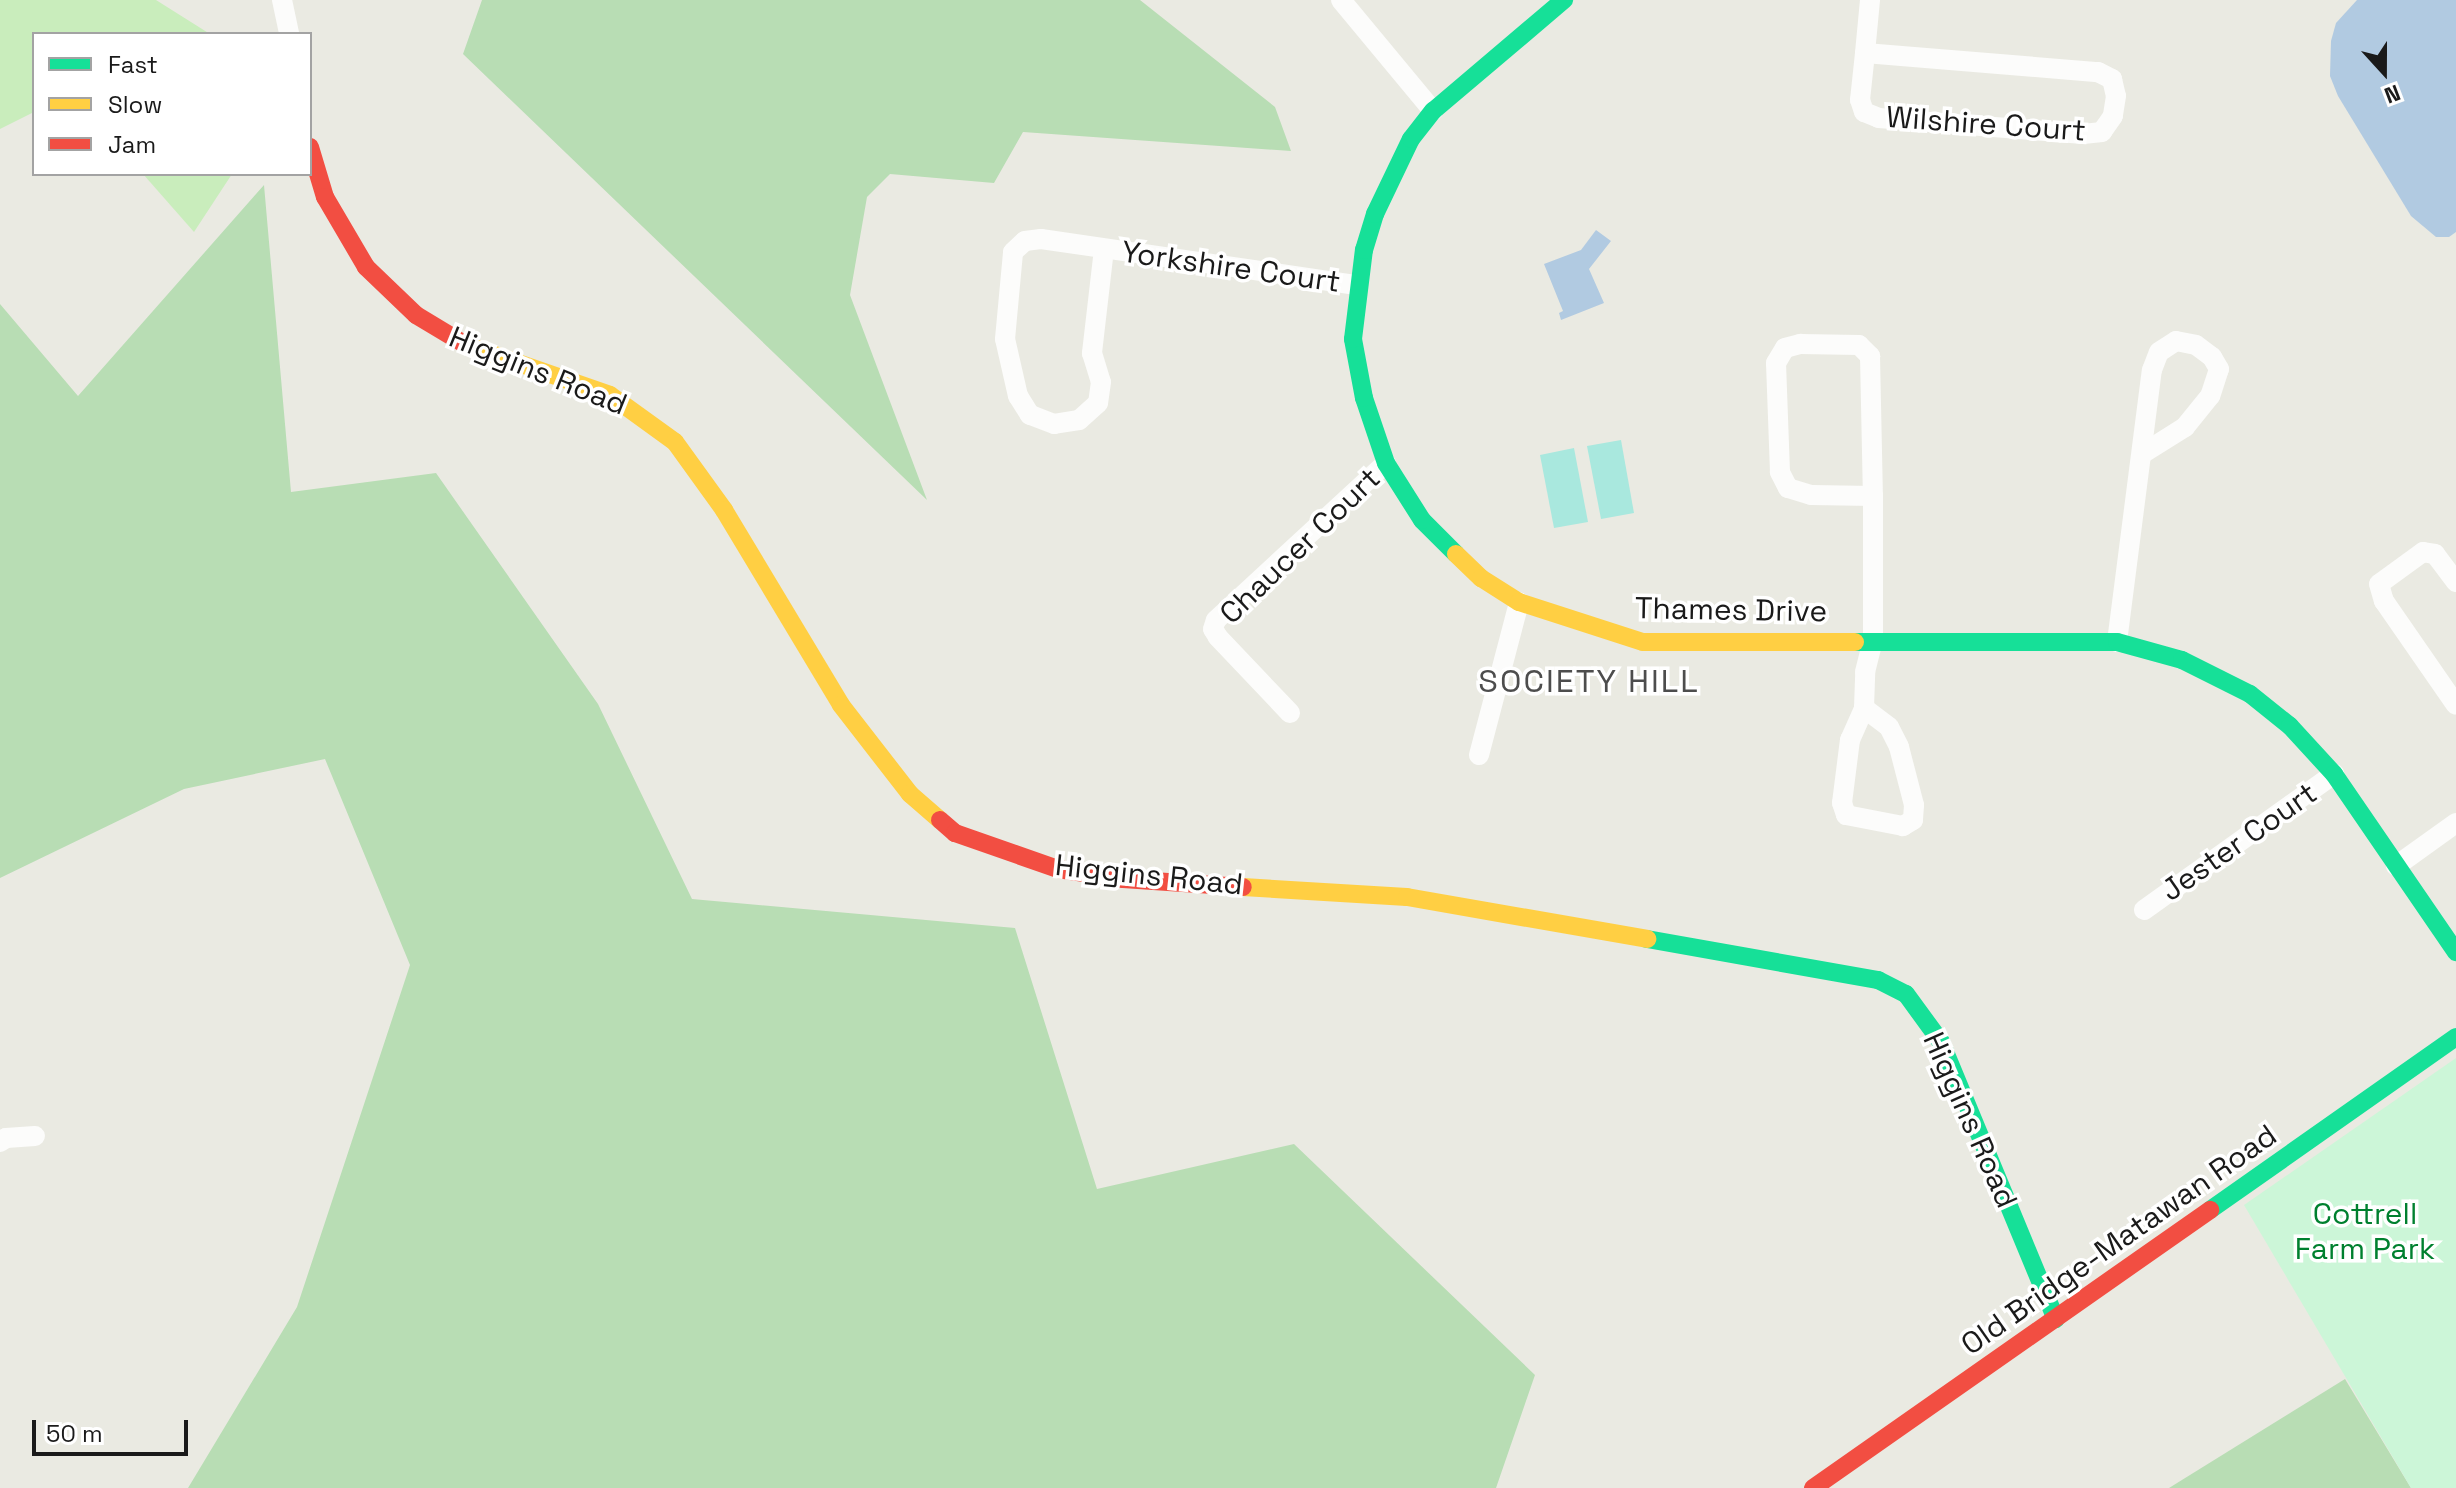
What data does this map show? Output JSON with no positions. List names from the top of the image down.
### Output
{
  "streets": {
    "street": [
      "Wilshire Court",
      "Yorkshire Court",
      "Higgins Road",
      "Chaucer Court",
      "Thames Drive",
      "Jester Court",
      "Old Bridge-Matawan Road"
    ]
  },
  "crossings": [
    ["Yorkshire Court", "Thames Drive"],
    ["Higgins Road", "Old Bridge-Matawan Road"],
    ["Chaucer Court", "Thames Drive"],
    ["Thames Drive", "Jester Court"]
  ],
  "districts": ["SOCIETY HILL"],
  "parks": ["Cottrell Farm Park"],
  "legend": ["Fast", "Slow", "Jam"],
  "scale_bar": "50 m",
  "north": "bottom"
}
